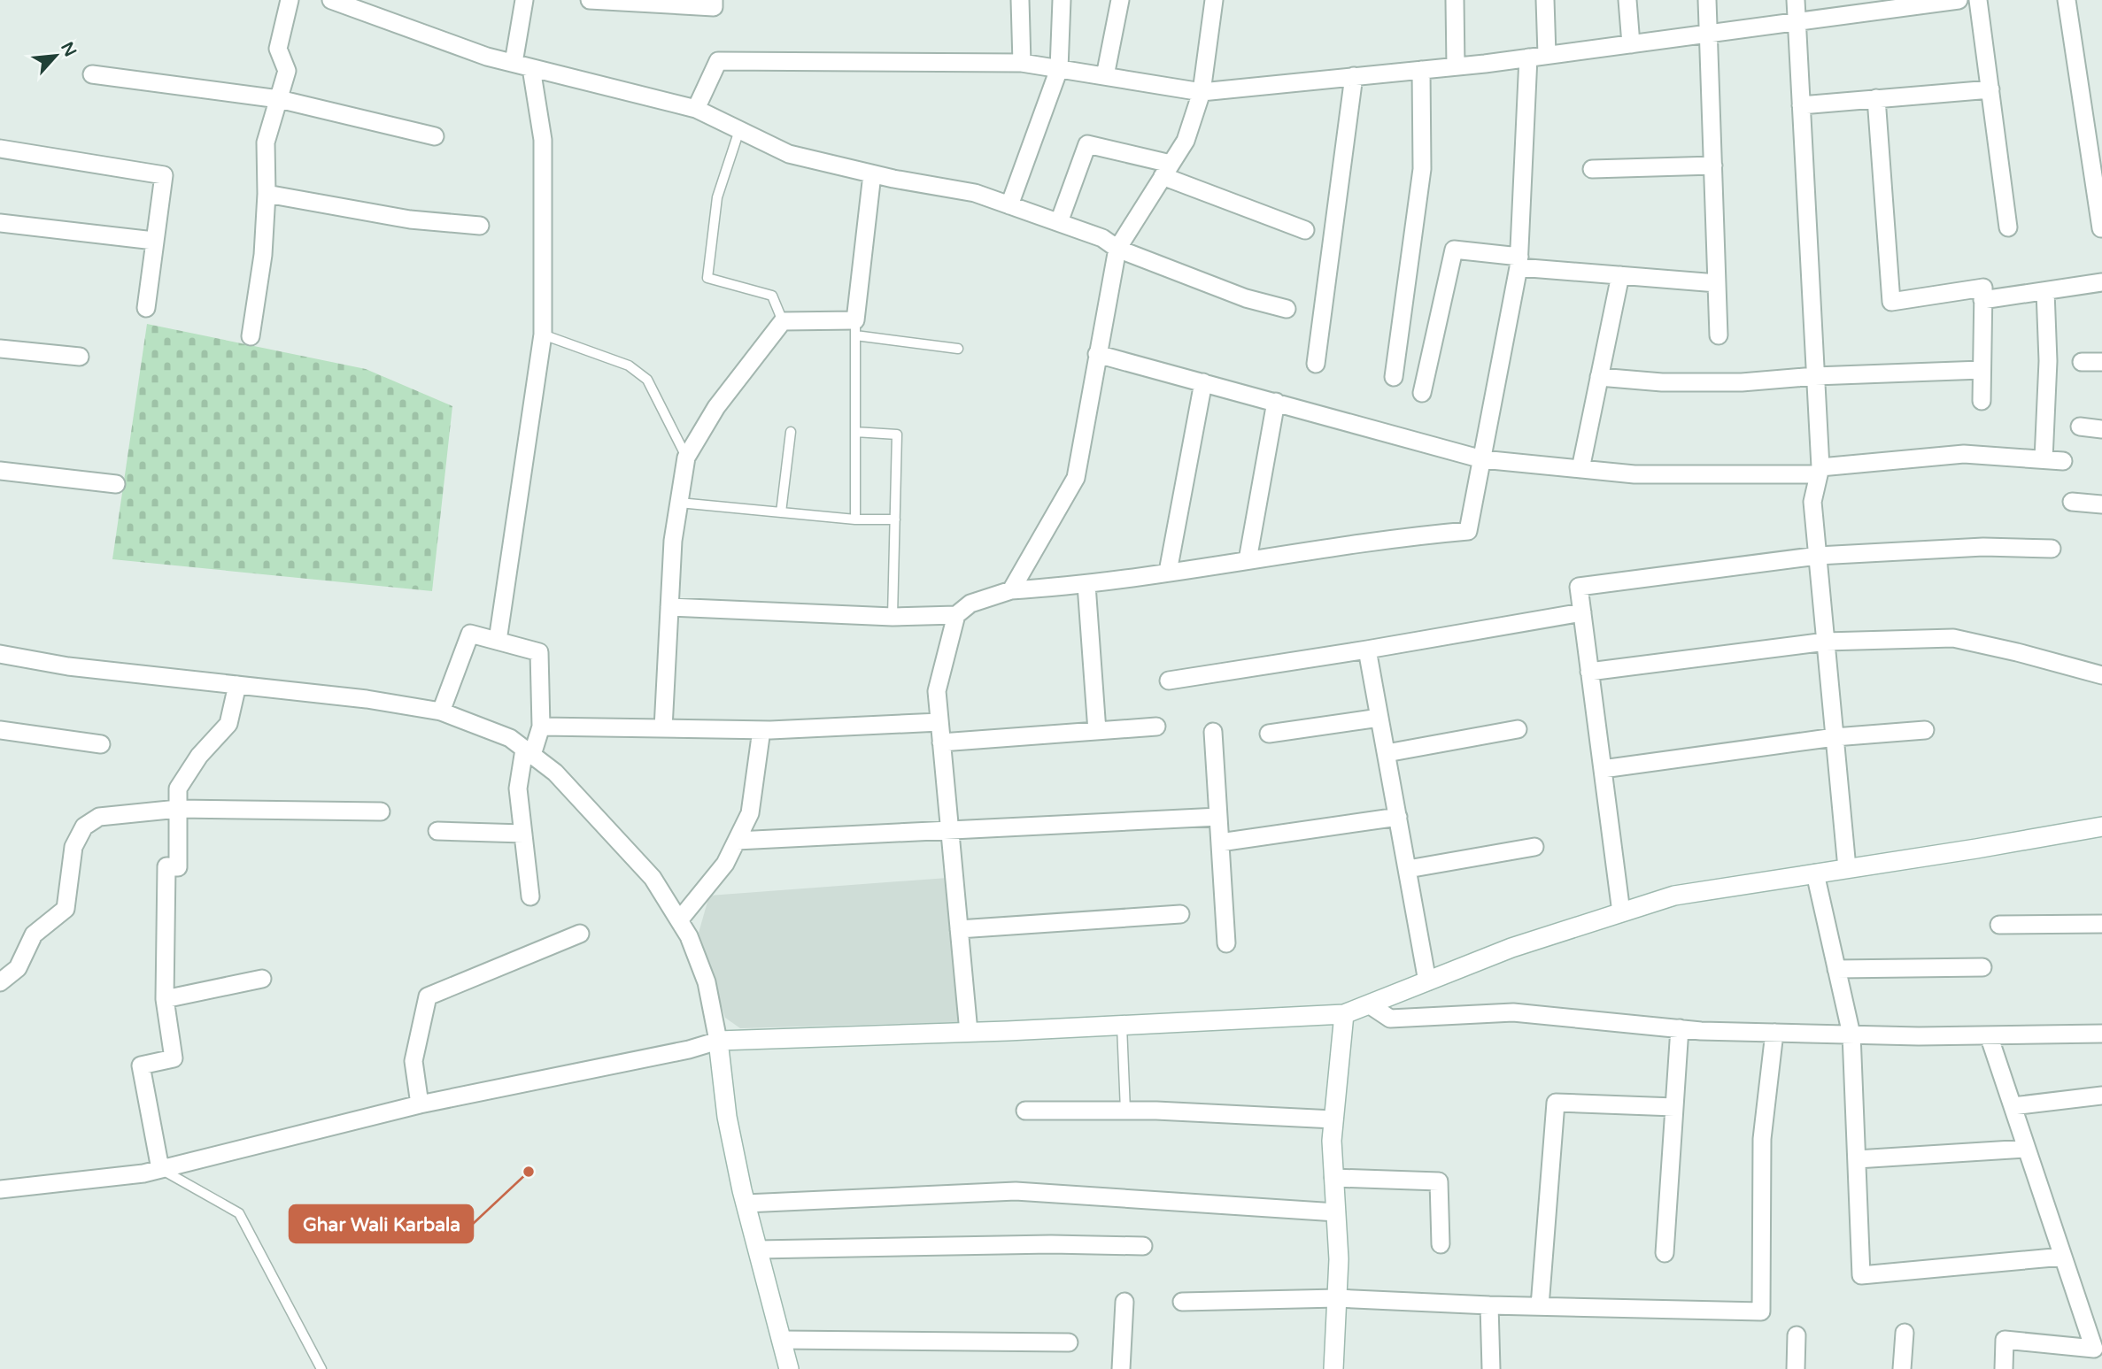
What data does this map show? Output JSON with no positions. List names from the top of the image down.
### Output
{
  "places": ["Ghar Wali Karbala"],
  "north": "top right"
}
